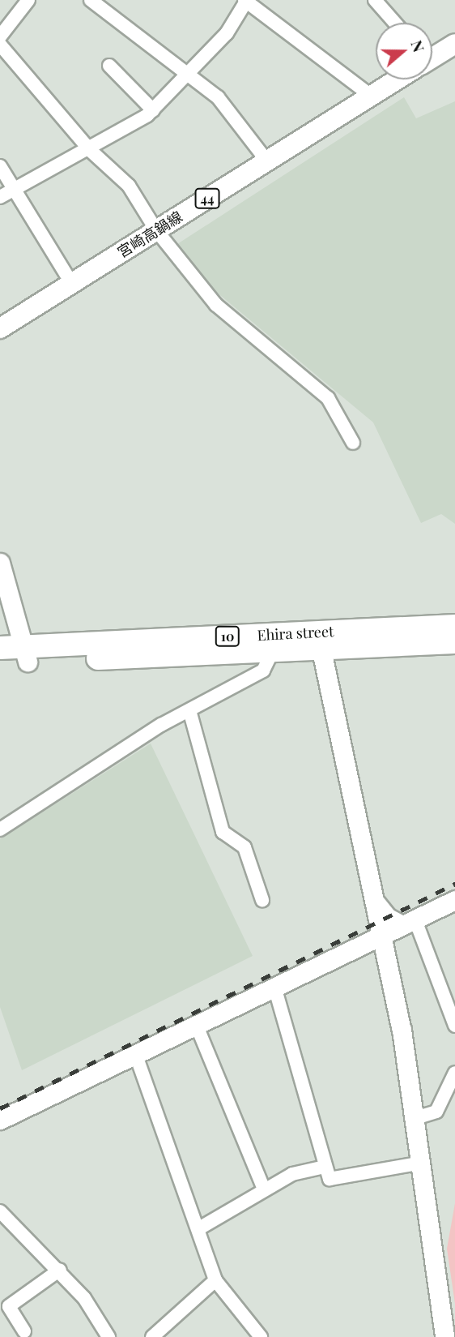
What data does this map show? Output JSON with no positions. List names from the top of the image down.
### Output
{
  "streets": {
    "highway": ["Ehira street", "10"],
    "main road": ["44", "宮崎高鍋線"]
  },
  "north": "right"
}
